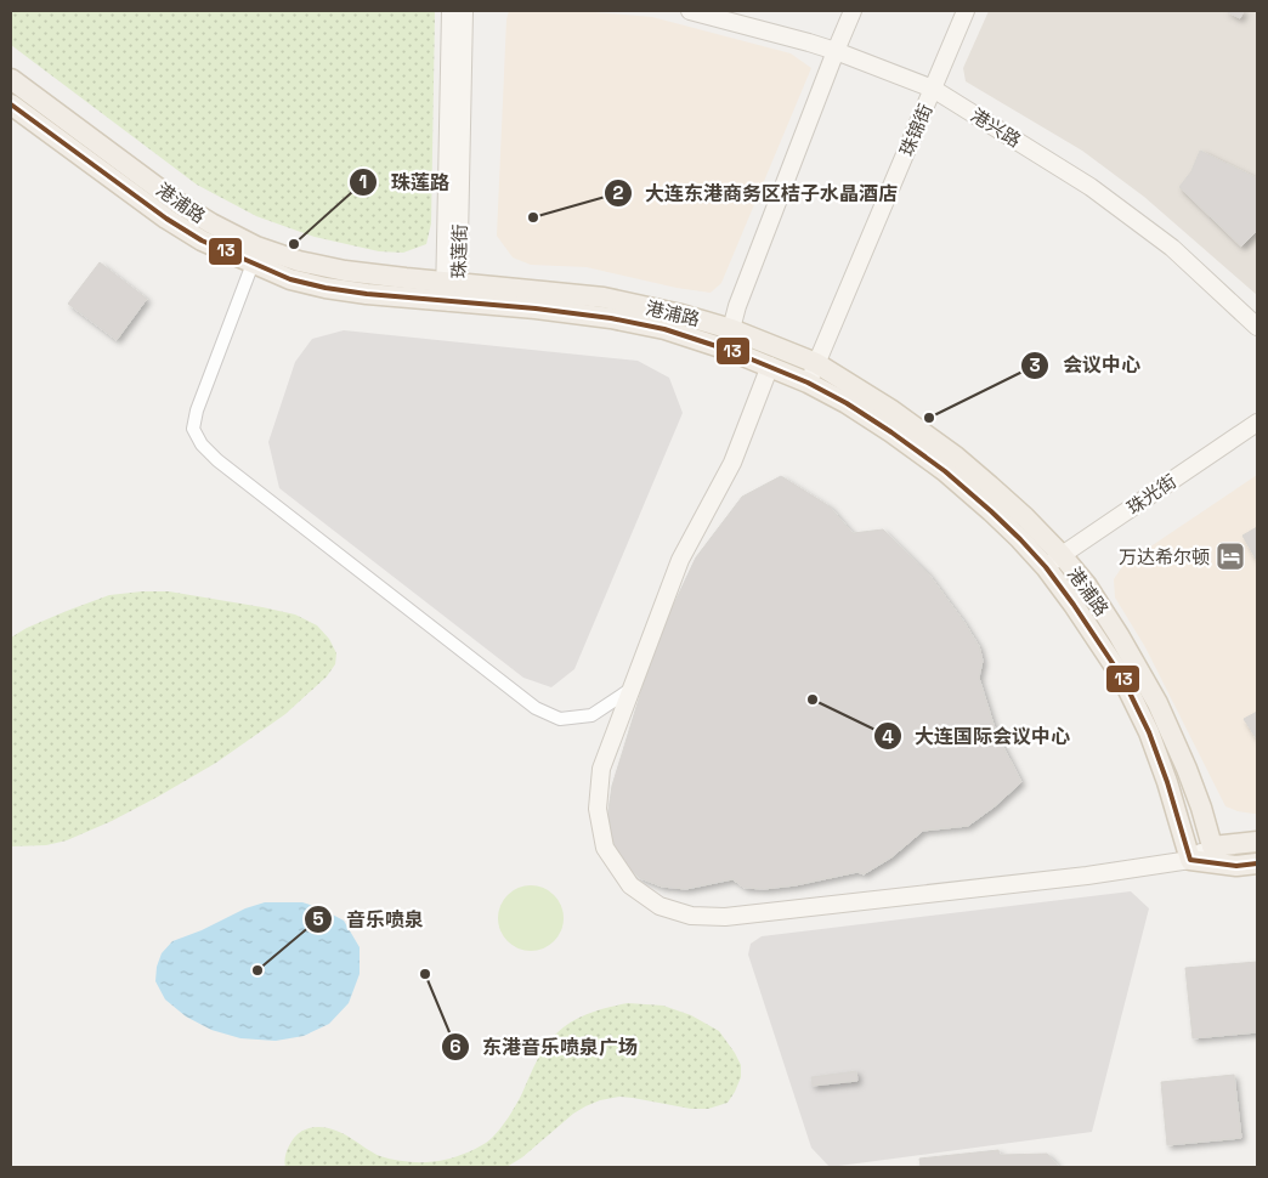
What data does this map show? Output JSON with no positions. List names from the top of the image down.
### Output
{
  "streets": {
    "main road": [
      "港兴路",
      "珠锦街",
      "港浦路",
      "珠莲街",
      "珠光街"
    ]
  },
  "crossings": [
    ["港兴路", "珠锦街"],
    ["珠锦街", "港浦路"],
    ["港浦路", "珠莲街"],
    ["港浦路", "珠光街"]
  ],
  "places": {
    "other": [
      "大连东港商务区桔子水晶酒店",
      "珠莲路",
      "会议中心",
      "大连国际会议中心",
      "音乐喷泉",
      "东港音乐喷泉广场"
    ],
    "hotel": ["万达希尔顿"]
  },
  "lines": ["transit line 13"]
}
